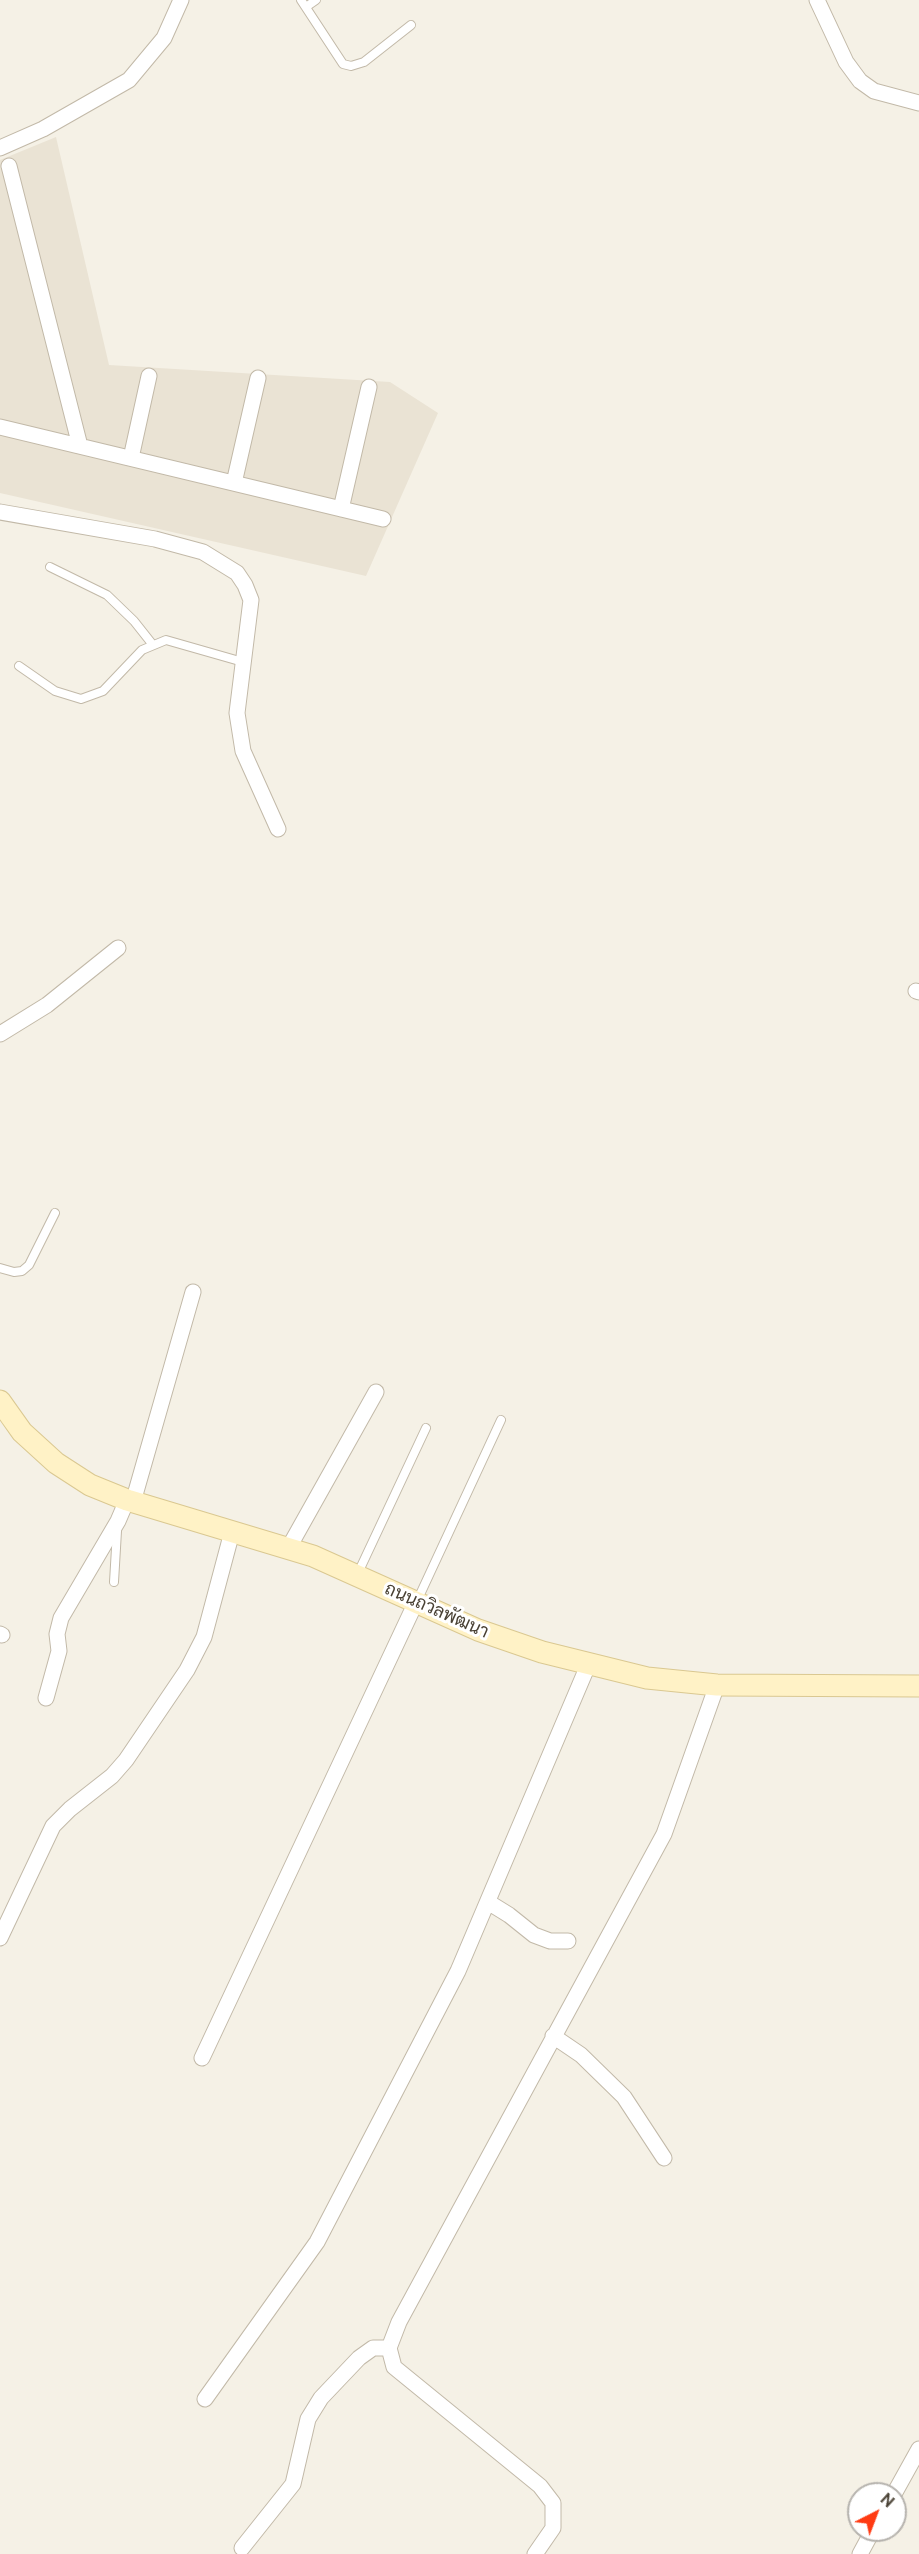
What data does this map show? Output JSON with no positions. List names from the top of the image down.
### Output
{
  "streets": {
    "street": ["ถนนถวิลพัฒนา"]
  },
  "north": "top right"
}
